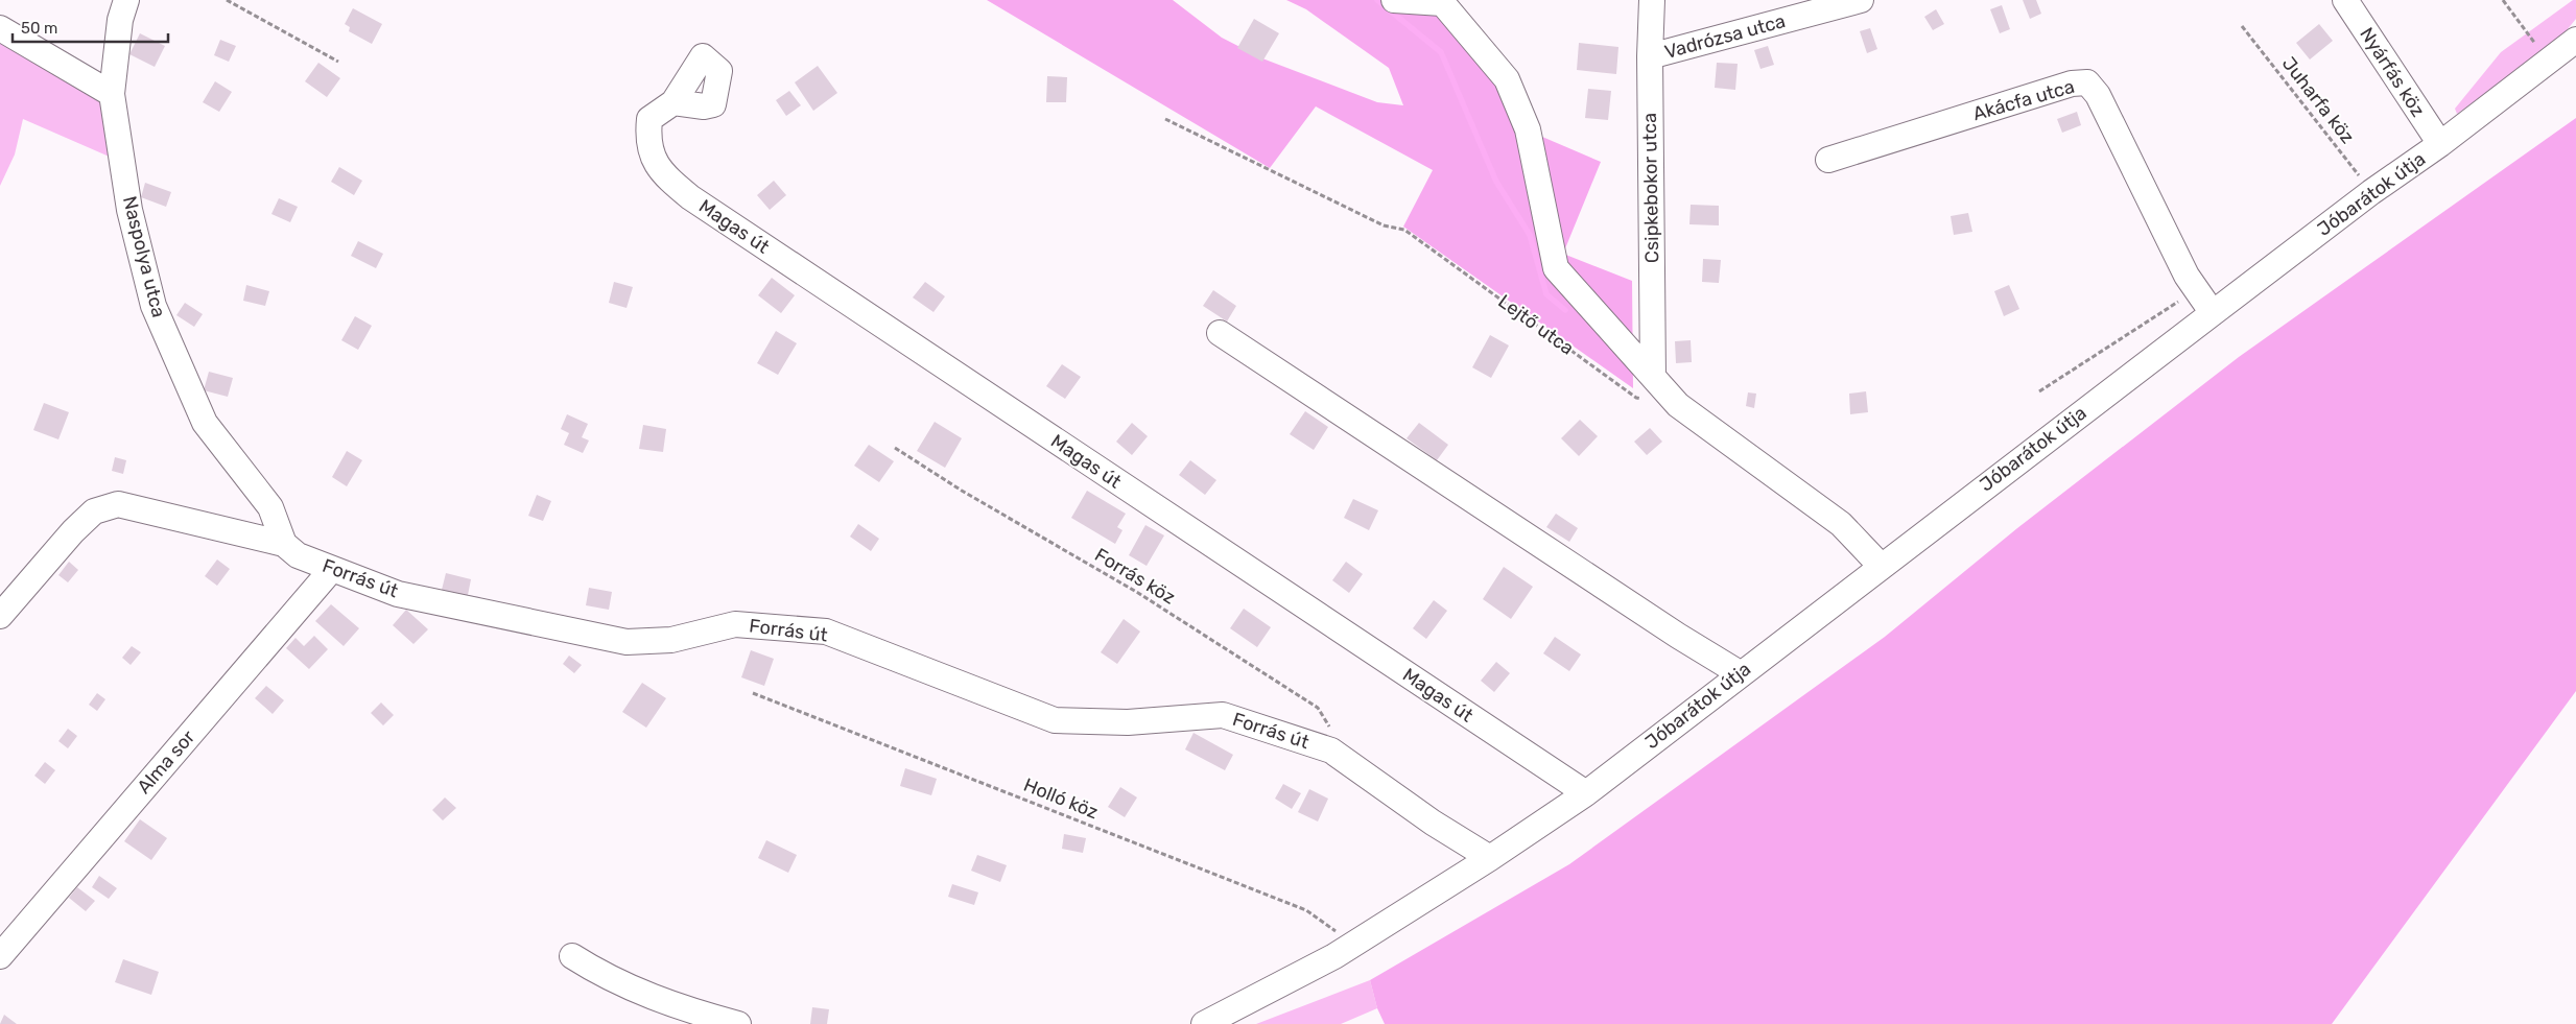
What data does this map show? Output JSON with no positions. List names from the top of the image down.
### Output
{
  "streets": {
    "street": [
      "Vadrózsa utca",
      "Nyárfás köz",
      "Akácfa utca",
      "Csipkebokor utca",
      "Jóbarátok útja",
      "Magas út",
      "Naspolya utca",
      "Forrás út",
      "Alma sor"
    ],
    "path": [
      "Juharfa köz",
      "Lejtő utca",
      "Forrás köz",
      "Holló köz"
    ]
  },
  "crossings": [
    ["Vadrózsa utca", "Csipkebokor utca"],
    ["Nyárfás köz", "Jóbarátok útja"],
    ["Akácfa utca", "Jóbarátok útja"],
    ["Juharfa köz", "Jóbarátok útja"],
    ["Jóbarátok útja", "Magas út"],
    ["Jóbarátok útja", "Forrás út"],
    ["Jóbarátok útja", "Holló köz"],
    ["Naspolya utca", "Forrás út"],
    ["Forrás köz", "Forrás út"],
    ["Forrás út", "Alma sor"]
  ],
  "scale_bar": "50 m"
}
